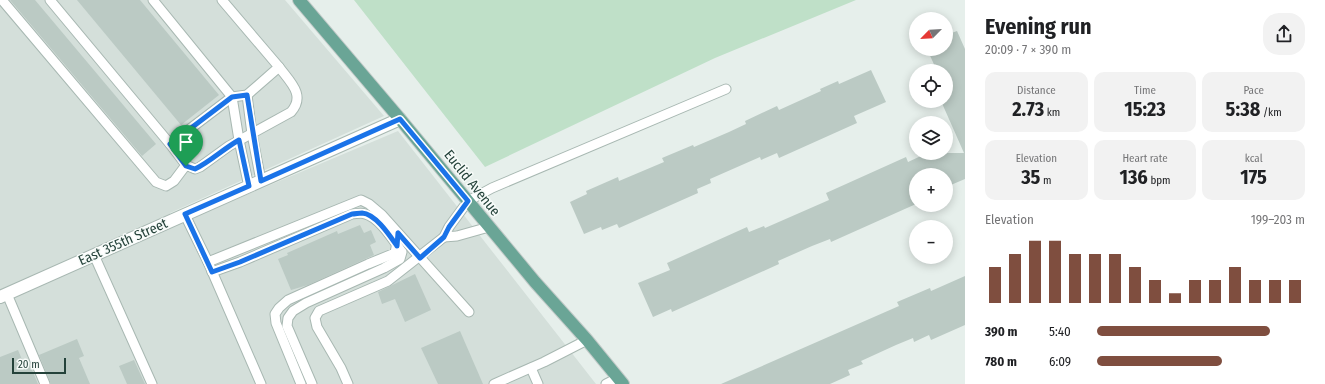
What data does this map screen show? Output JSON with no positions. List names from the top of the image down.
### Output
{
  "streets": {
    "main road": ["Euclid Avenue"],
    "street": ["East 355th Street"]
  },
  "crossings": [
    ["Euclid Avenue", "East 355th Street"]
  ],
  "scale_bar": "20 m",
  "north": "bottom left",
  "page": {
    "heading": ["Evening run", "20:09 · 7 × 390 m"],
    "map_buttons": ["+", "−"],
    "stats": [
      ["Distance", "2.73 km"],
      ["Time", "15:23"],
      ["Pace", "5:38 /km"],
      ["Elevation", "35 m"],
      ["Heart rate", "136 bpm"],
      ["kcal", "175"]
    ],
    "chart": ["Elevation", "199–203 m"],
    "list": [
      {
        "name": "390 m",
        "note": "5:40"
      },
      {
        "name": "780 m",
        "note": "6:09"
      }
    ],
    "scale": "20 m"
  }
}
